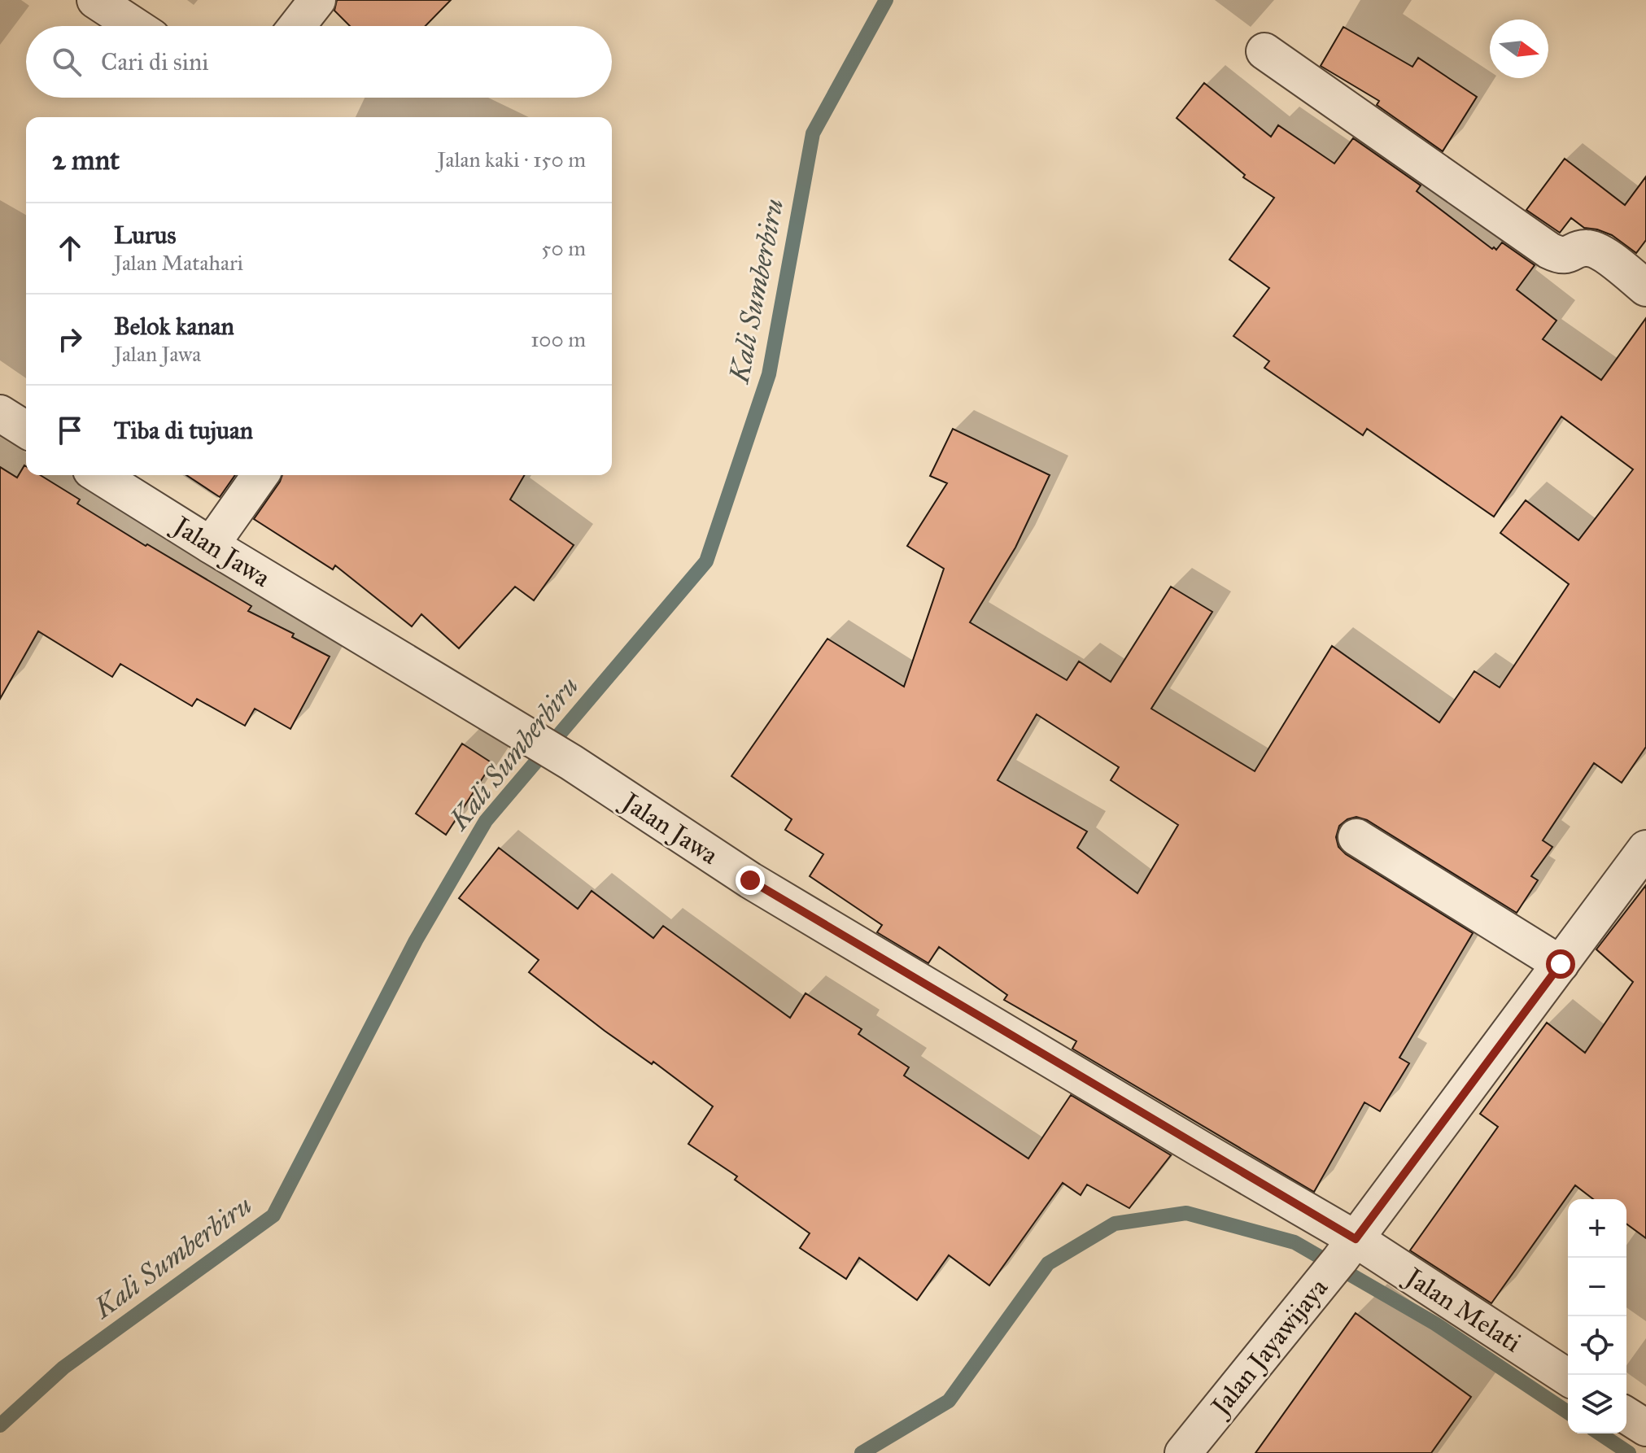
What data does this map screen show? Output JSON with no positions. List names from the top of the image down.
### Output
{
  "streets": {
    "street": ["Jalan Jawa", "Jalan Melati", "Jalan Jayawijaya"]
  },
  "crossings": [
    ["Jalan Jawa", "Jalan Melati"],
    ["Jalan Jawa", "Jalan Jayawijaya"],
    ["Jalan Melati", "Jalan Jayawijaya"]
  ],
  "water": ["Kali Sumberbiru"],
  "north": "right",
  "page": {
    "search": "Cari di sini",
    "heading": ["2 mnt", "Jalan kaki · 150 m"],
    "list": [
      ["Lurus", "Jalan Matahari", "50 m"],
      ["Belok kanan", "Jalan Jawa", "100 m"],
      "Tiba di tujuan"
    ],
    "map_buttons": ["+", "−"]
  }
}
